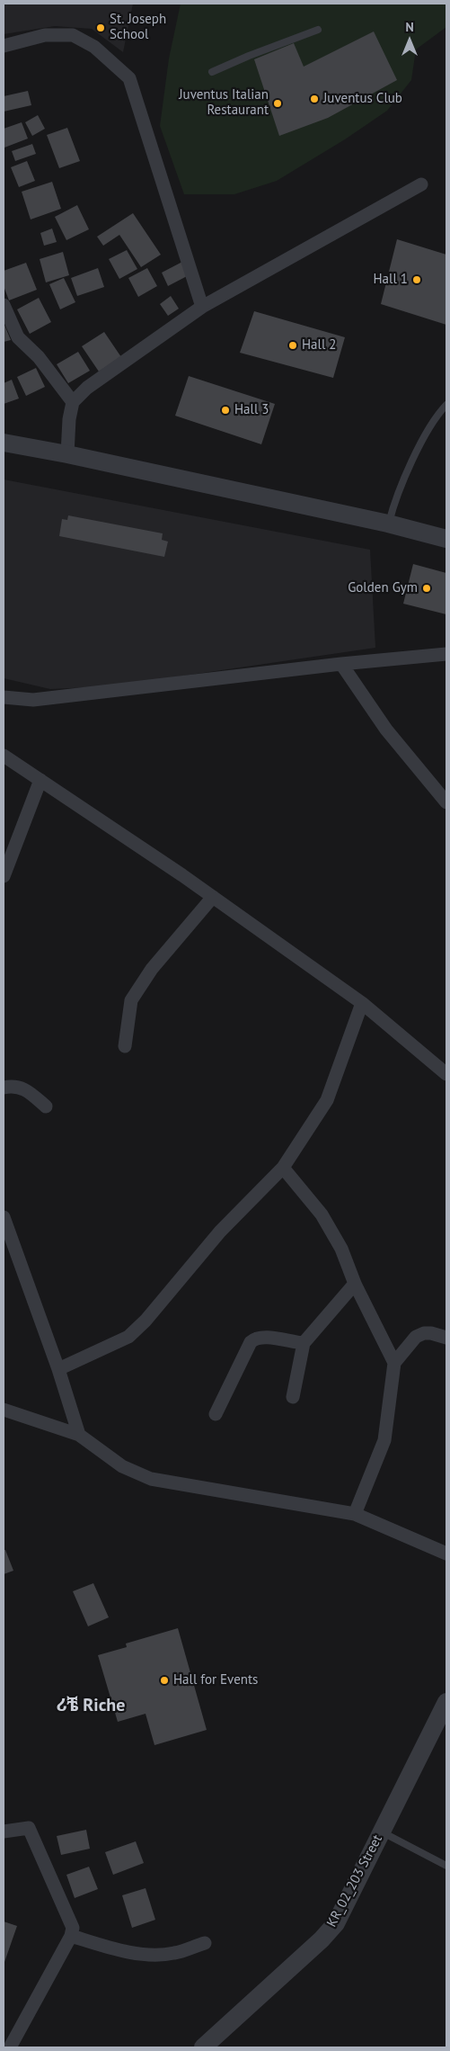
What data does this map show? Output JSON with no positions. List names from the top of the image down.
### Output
{
  "streets": {
    "street": ["KR_02_203 Street"]
  },
  "districts": ["ሪቼ Riche"],
  "places": [
    "St. Joseph School",
    "Juventus Club",
    "Juventus Italian Restaurant",
    "Hall 1",
    "Hall 2",
    "Hall 3",
    "Golden Gym",
    "Hall for Events"
  ],
  "north": "top"
}
